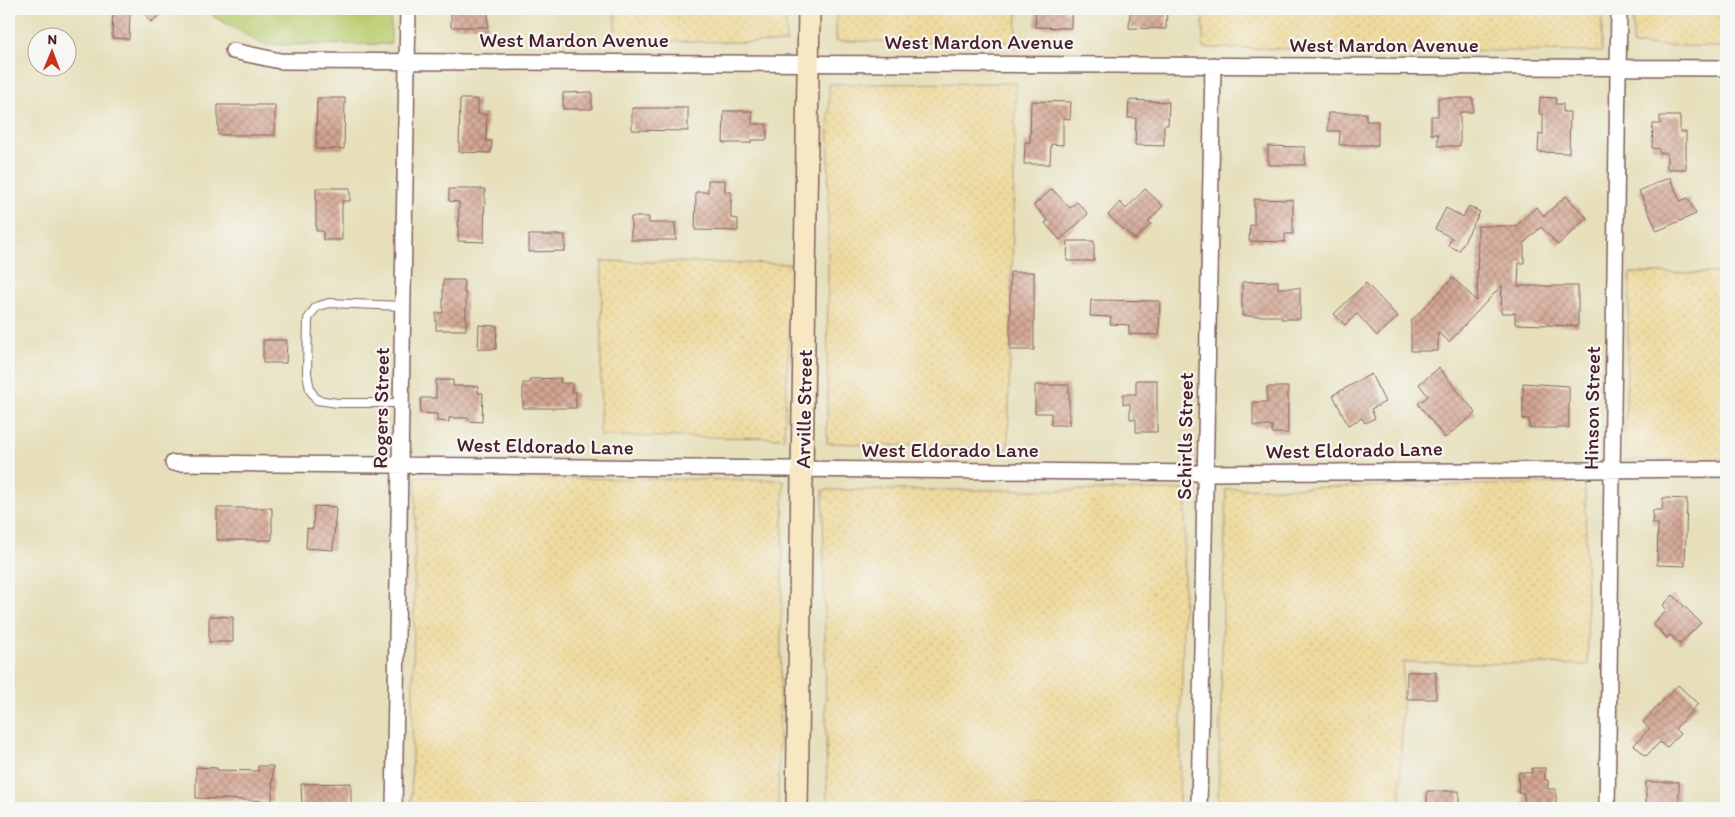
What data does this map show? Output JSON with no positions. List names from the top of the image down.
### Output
{
  "streets": {
    "street": [
      "West Mardon Avenue",
      "Rogers Street",
      "Hinson Street",
      "Arville Street",
      "Schirlls Street",
      "West Eldorado Lane"
    ]
  },
  "crossings": [
    ["West Mardon Avenue", "Rogers Street"],
    ["West Mardon Avenue", "Hinson Street"],
    ["West Mardon Avenue", "Arville Street"],
    ["West Mardon Avenue", "Schirlls Street"],
    ["Rogers Street", "West Eldorado Lane"],
    ["Hinson Street", "West Eldorado Lane"],
    ["Arville Street", "West Eldorado Lane"],
    ["Schirlls Street", "West Eldorado Lane"]
  ],
  "north": "top"
}
